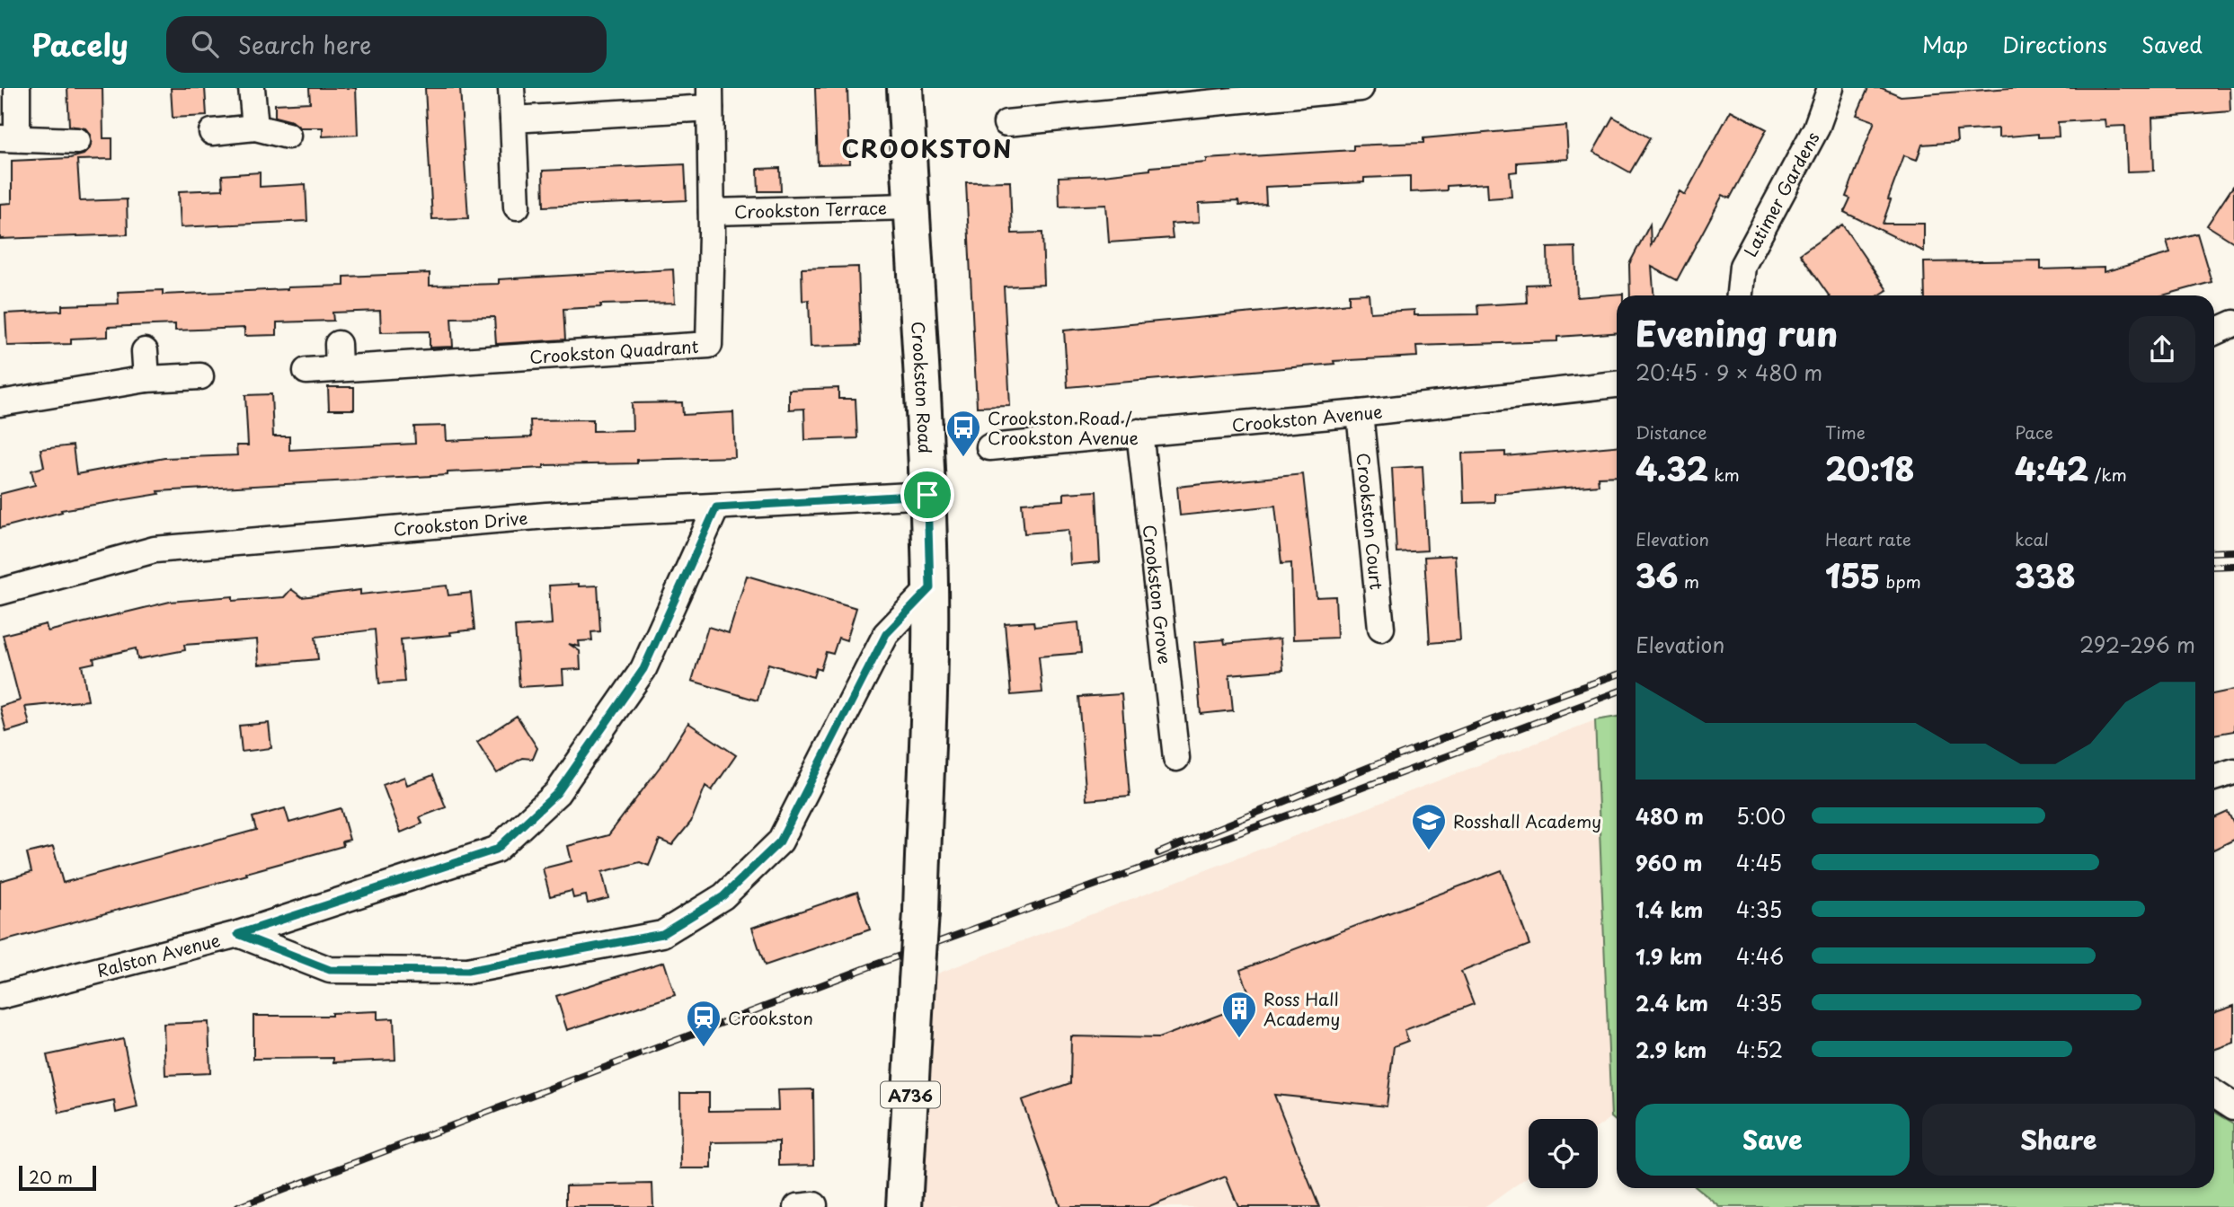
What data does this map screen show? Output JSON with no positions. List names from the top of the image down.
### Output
{
  "streets": {
    "main road": ["Crookston Road", "A736"],
    "street": [
      "Latimer Gardens",
      "Crookston Terrace",
      "Crookston Quadrant",
      "Crookston Avenue",
      "Crookston Court",
      "Crookston Drive",
      "Crookston Grove",
      "Ralston Avenue"
    ]
  },
  "crossings": [
    ["Crookston Terrace", "Crookston Quadrant"],
    ["Crookston Terrace", "Crookston Road"],
    ["Crookston Road", "Crookston Drive"],
    ["Crookston Avenue", "Crookston Court"],
    ["Crookston Avenue", "Crookston Grove"],
    ["Crookston Drive", "Ralston Avenue"]
  ],
  "districts": ["CROOKSTON"],
  "places": {
    "bus stop": ["Crookston Road / Crookston Avenue"],
    "school or university": ["Rosshall Academy"],
    "building": ["Ross Hall Academy"],
    "station": ["Crookston"]
  },
  "scale_bar": "20 m",
  "page": {
    "header": "Pacely",
    "search": "Search here",
    "nav": ["Map", "Directions", "Saved"],
    "heading": ["Evening run", "20:45 · 9 × 480 m"],
    "stats": [
      ["Distance", "4.32 km"],
      ["Time", "20:18"],
      ["Pace", "4:42 /km"],
      ["Elevation", "36 m"],
      ["Heart rate", "155 bpm"],
      ["kcal", "338"]
    ],
    "chart": ["Elevation", "292–296 m"],
    "list": [
      {
        "name": "480 m",
        "note": "5:00"
      },
      {
        "name": "960 m",
        "note": "4:45"
      },
      {
        "name": "1.4 km",
        "note": "4:35"
      },
      {
        "name": "1.9 km",
        "note": "4:46"
      },
      {
        "name": "2.4 km",
        "note": "4:35"
      },
      {
        "name": "2.9 km",
        "note": "4:52"
      }
    ],
    "buttons": ["Save", "Share"],
    "scale": "20 m"
  }
}
